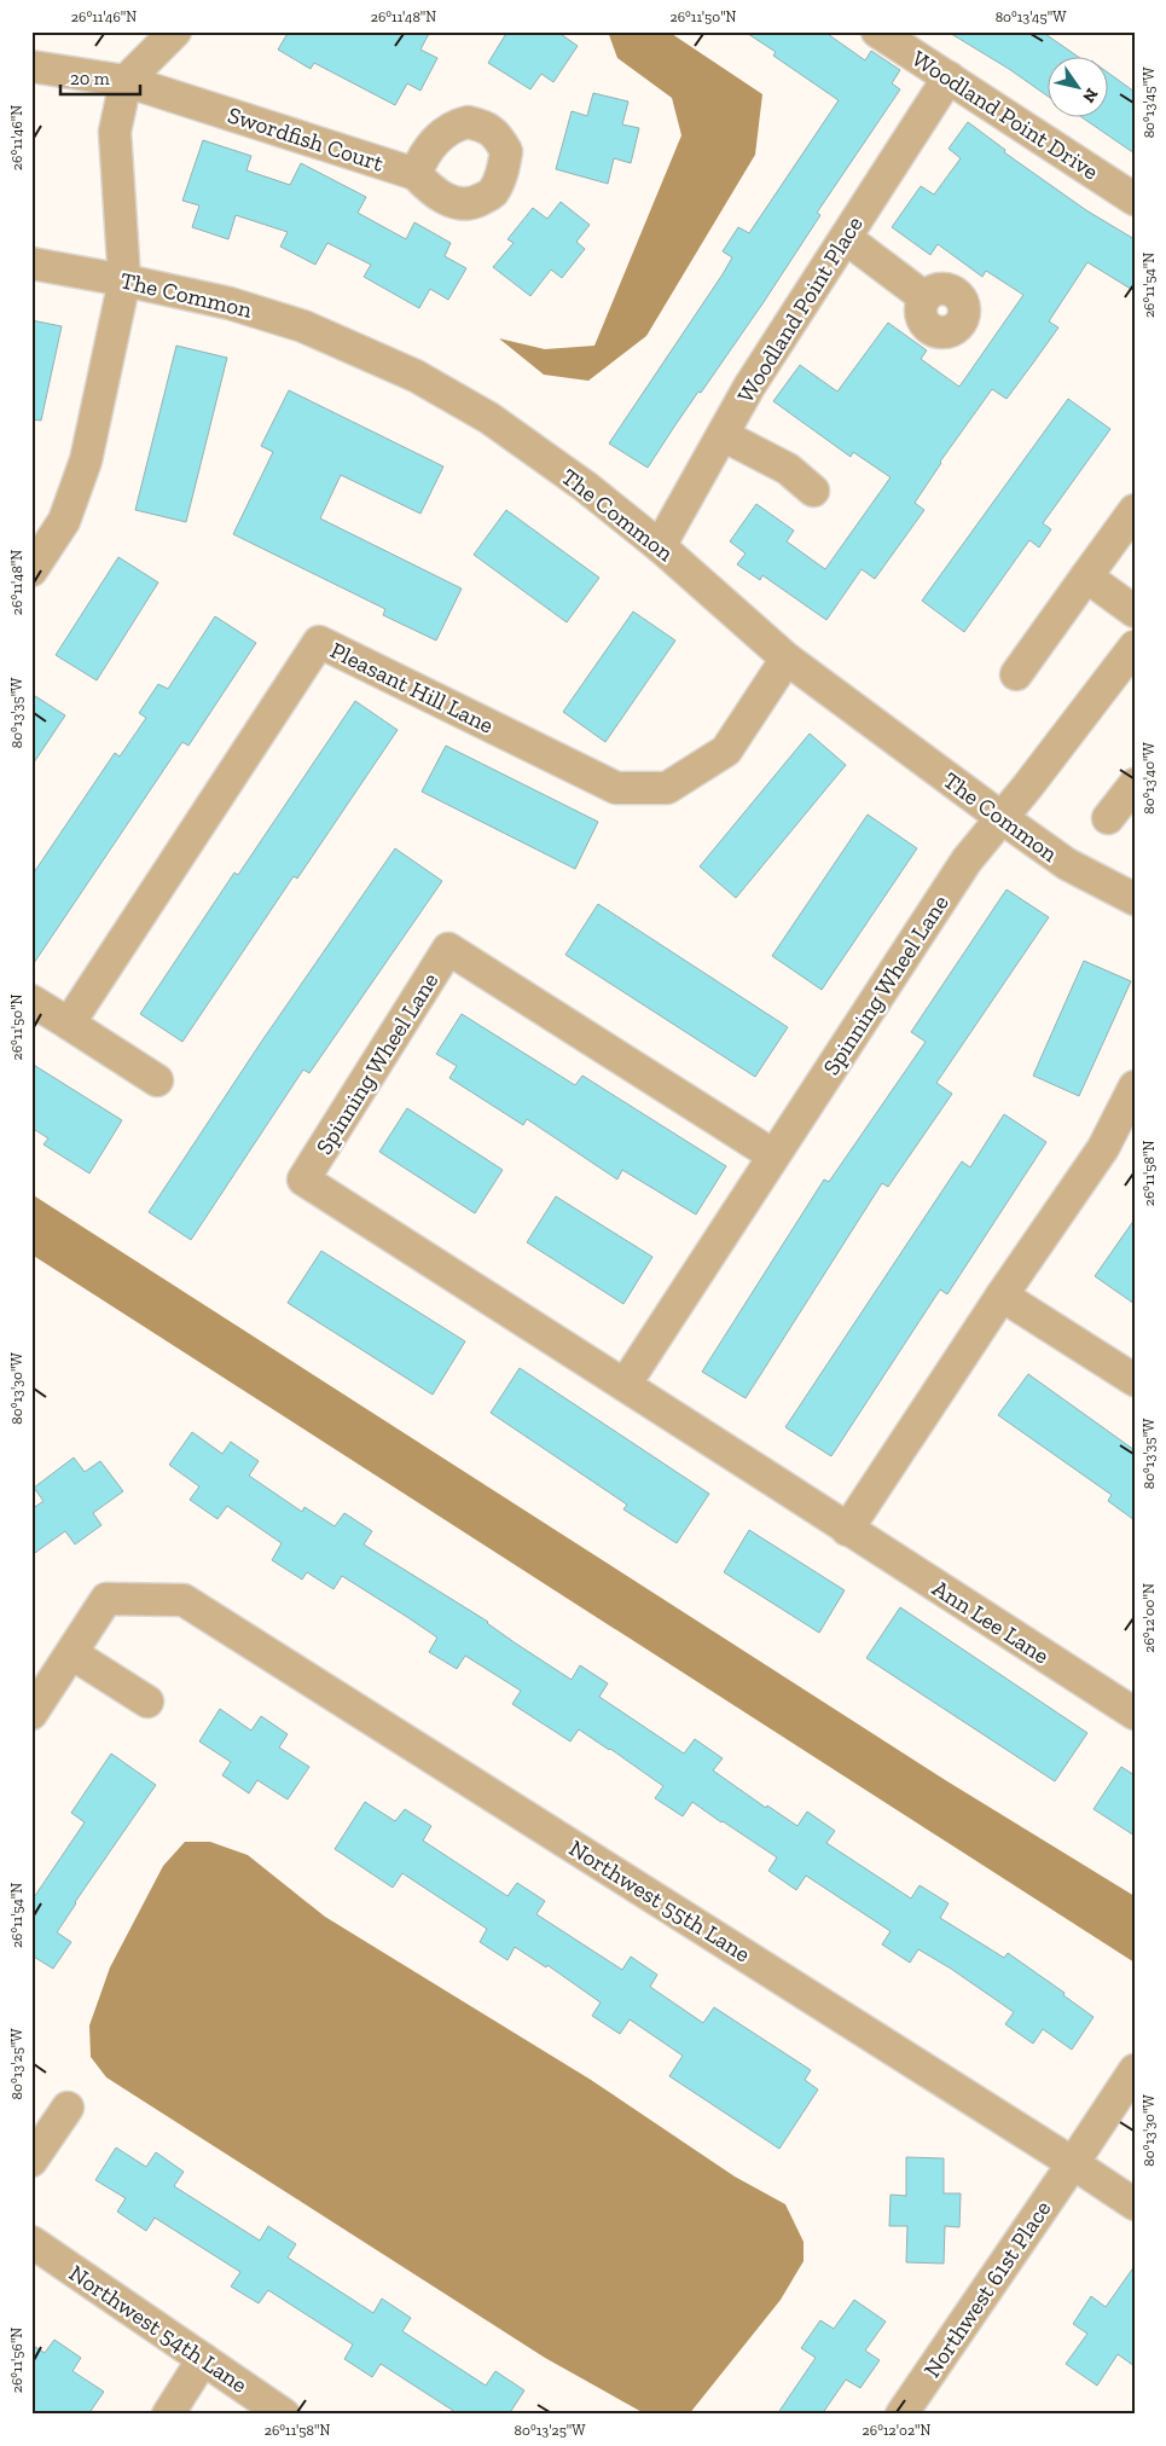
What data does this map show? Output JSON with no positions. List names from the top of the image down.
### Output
{
  "streets": {
    "street": [
      "Woodland Point Drive",
      "Swordfish Court",
      "The Common",
      "Woodland Point Place",
      "Pleasant Hill Lane",
      "Spinning Wheel Lane",
      "Ann Lee Lane",
      "Northwest 55th Lane",
      "Northwest 61st Place",
      "Northwest 54th Lane"
    ]
  },
  "crossings": [
    ["Woodland Point Drive", "Woodland Point Place"],
    ["The Common", "Woodland Point Place"],
    ["The Common", "Pleasant Hill Lane"],
    ["The Common", "Spinning Wheel Lane"],
    ["Spinning Wheel Lane", "Ann Lee Lane"],
    ["Northwest 55th Lane", "Northwest 61st Place"]
  ],
  "scale_bar": "20 m",
  "north": "bottom right",
  "coordinates": [
    "26°11'46\"N",
    "26°11'48\"N",
    "26°11'50\"N",
    "80°13'45\"W",
    "26°11'54\"N",
    "80°13'35\"W",
    "80°13'40\"W",
    "26°11'58\"N",
    "80°13'30\"W",
    "26°12'00\"N",
    "80°13'25\"W",
    "26°11'56\"N",
    "26°12'02\"N"
  ]
}
